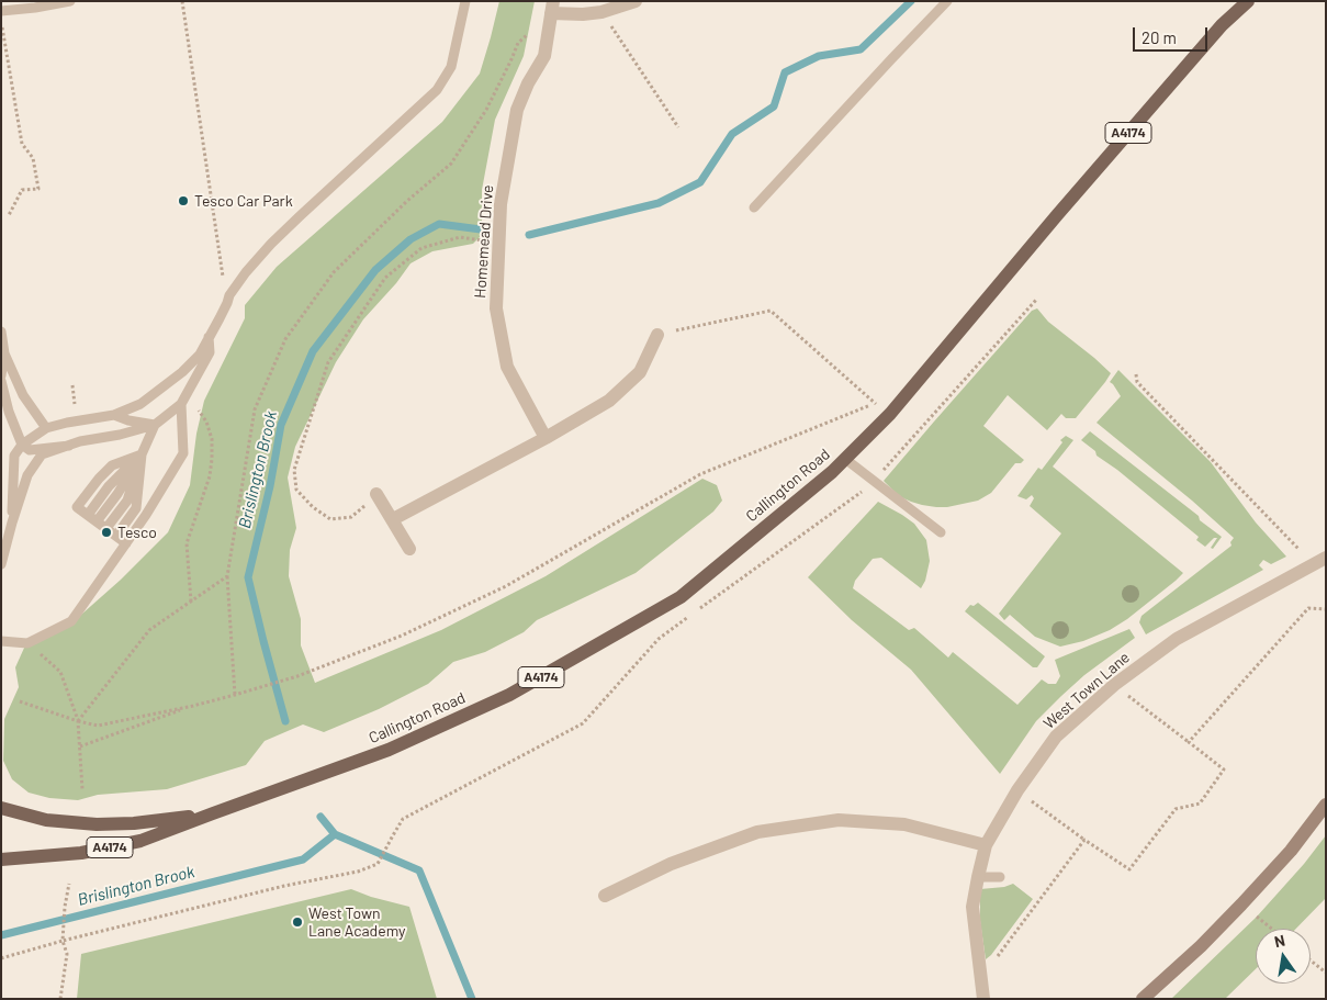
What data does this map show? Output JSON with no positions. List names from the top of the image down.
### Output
{
  "streets": {
    "main road": ["A4174", "Callington Road"],
    "street": ["Homemead Drive", "West Town Lane"]
  },
  "water": ["Brislington Brook"],
  "places": ["Tesco Car Park", "Tesco", "West Town Lane Academy"],
  "scale_bar": "20 m",
  "north": "top"
}
